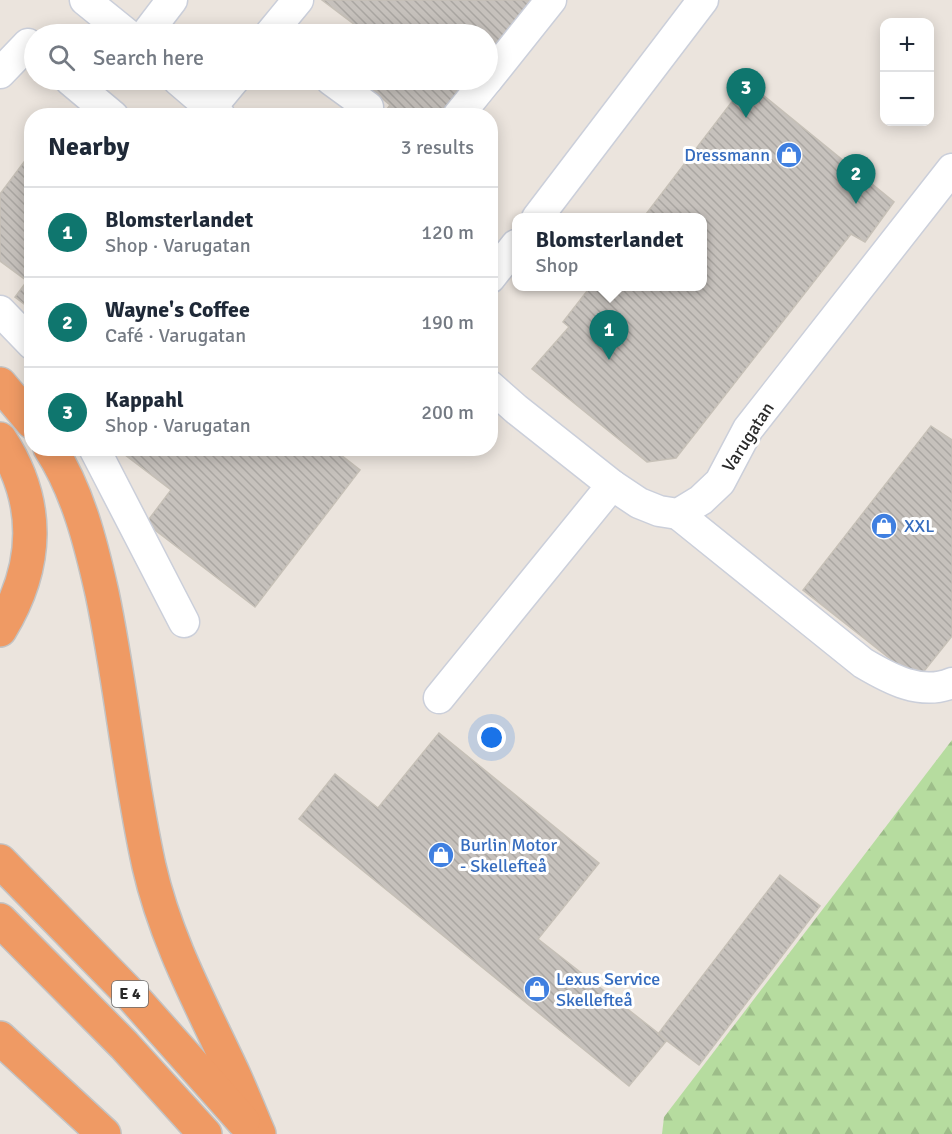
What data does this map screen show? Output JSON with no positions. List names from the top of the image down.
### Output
{
  "streets": {
    "highway": ["E 4"],
    "street": ["Varugatan"]
  },
  "places": {
    "shop": [
      "Dressmann",
      "XXL",
      "Burlin Motor - Skellefteå",
      "Lexus Service Skellefteå"
    ]
  },
  "page": {
    "map_buttons": ["+", "−"],
    "search": "Search here",
    "pins": ["3", "2", "1"],
    "heading": ["Nearby", "3 results"],
    "list": [
      {
        "mark": "1",
        "name": "Blomsterlandet",
        "note": "Shop · Varugatan",
        "value": "120 m"
      },
      {
        "mark": "2",
        "name": "Wayne's Coffee",
        "note": "Café · Varugatan",
        "value": "190 m"
      },
      {
        "mark": "3",
        "name": "Kappahl",
        "note": "Shop · Varugatan",
        "value": "200 m"
      }
    ],
    "popup": ["Blomsterlandet", "Shop"]
  }
}
